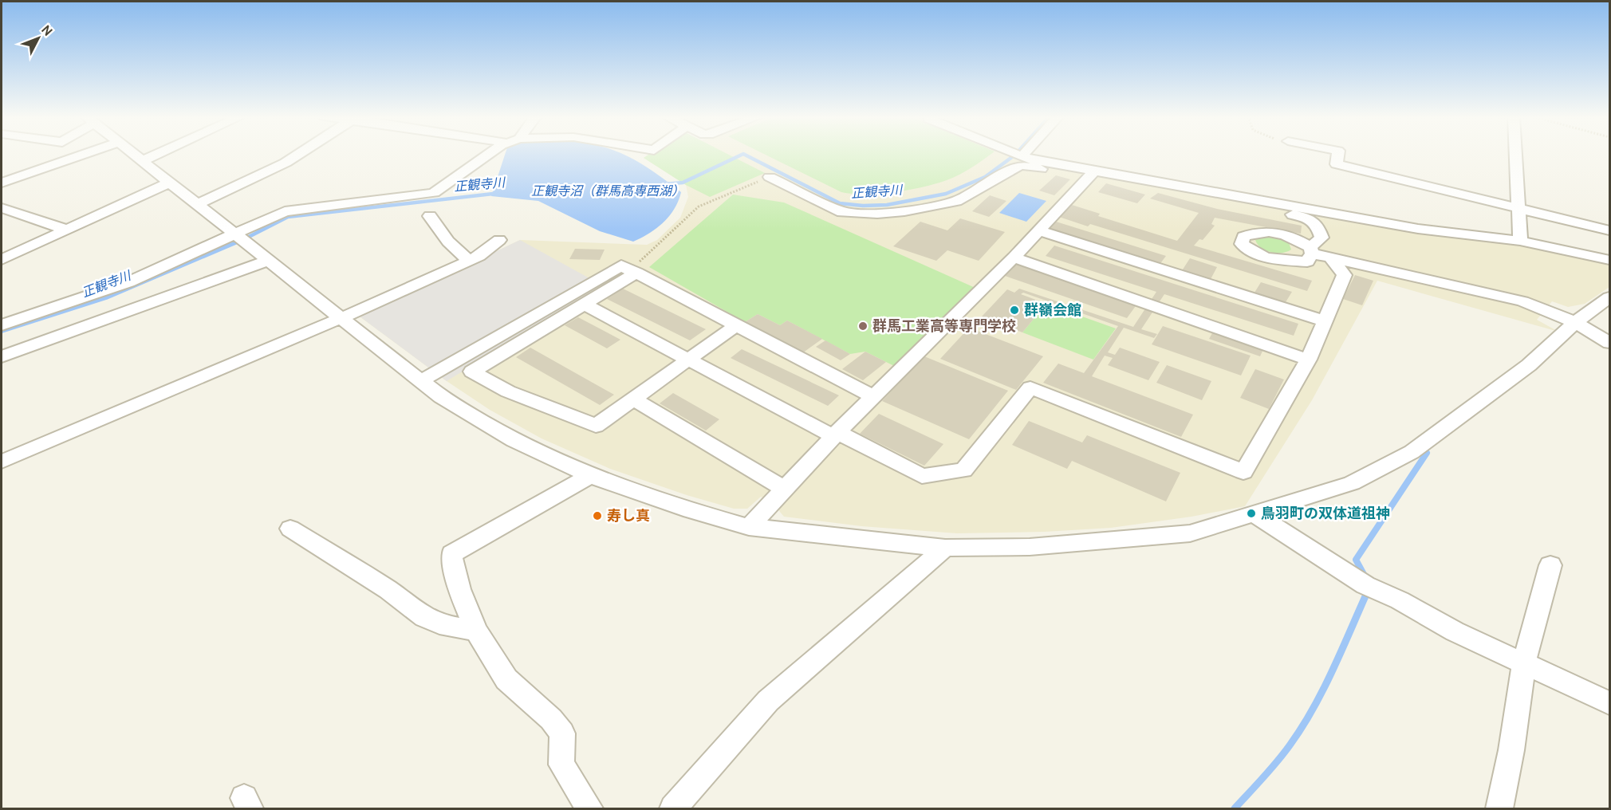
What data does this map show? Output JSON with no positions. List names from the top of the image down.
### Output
{
  "water": ["正観寺川", "正観寺沼（群馬高専西湖）"],
  "places": [
    "群嶺会館",
    "群馬工業高等専門学校",
    "鳥羽町の双体道祖神",
    "寿し真"
  ],
  "north": "top right"
}
